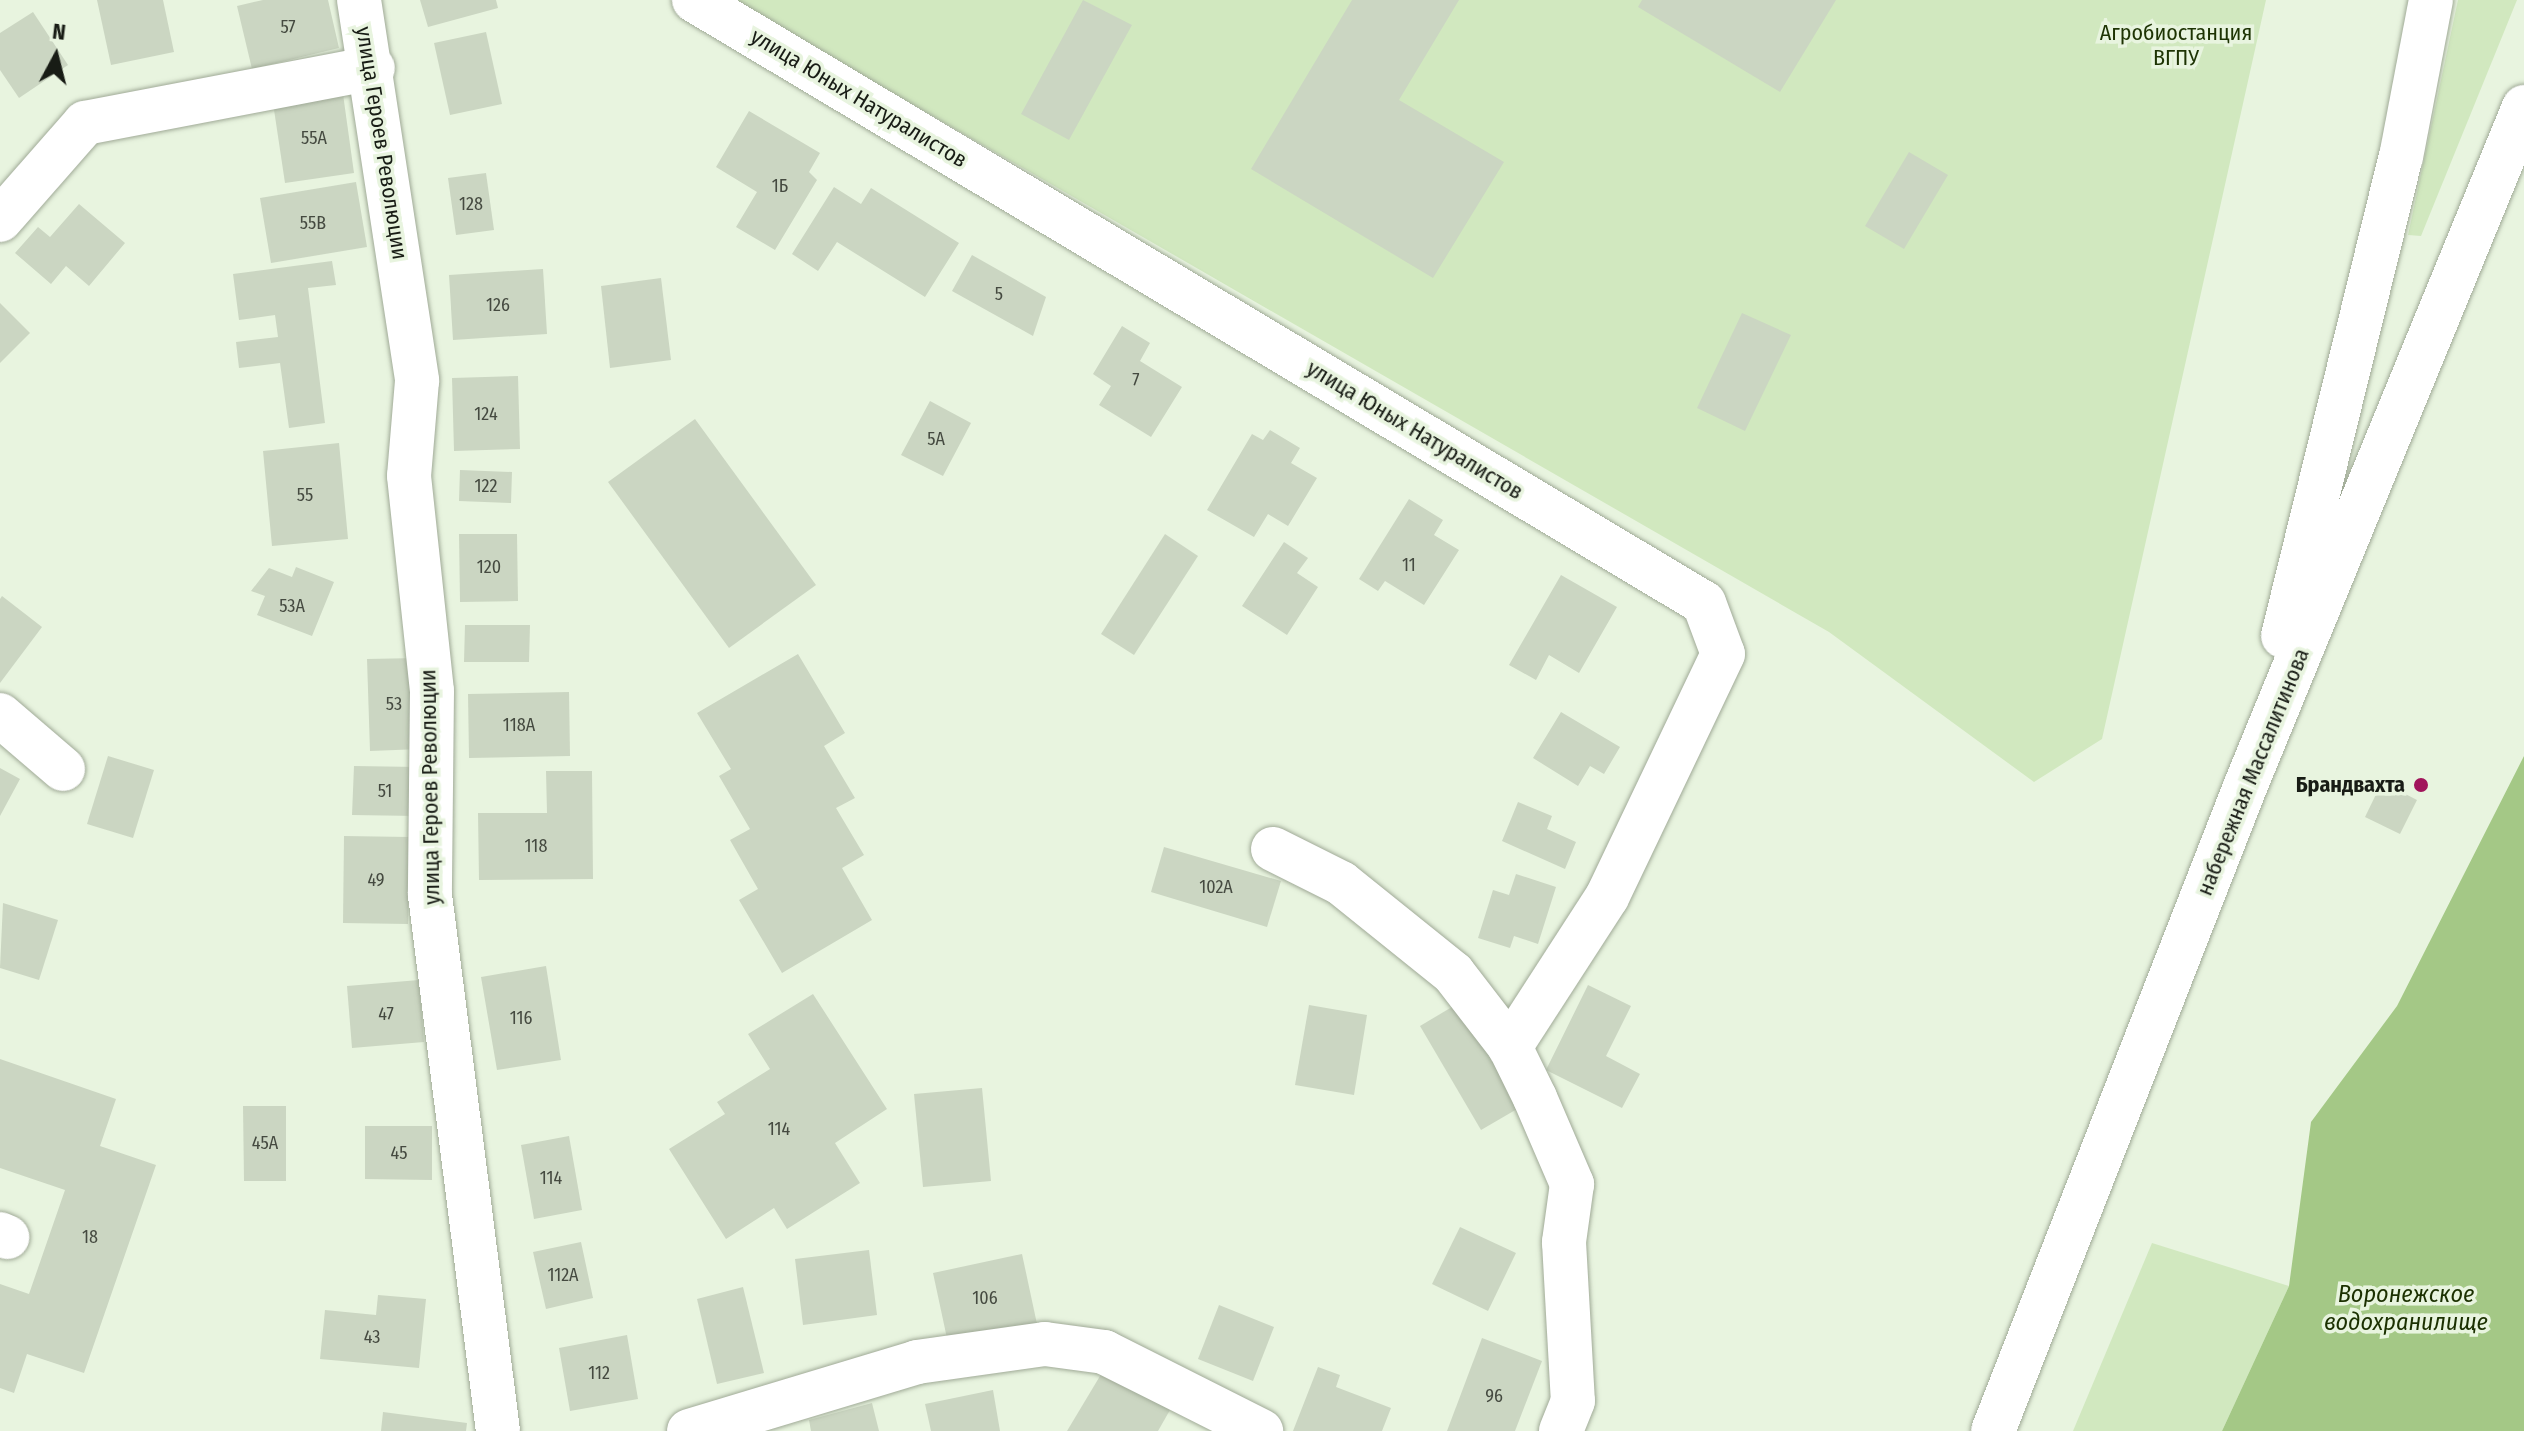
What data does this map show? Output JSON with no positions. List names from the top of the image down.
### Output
{
  "streets": {
    "street": ["улица Юных Натуралистов", "улица Героев Революции", "набережная Массалитинова"]
  },
  "water": ["Воронежское водохранилище"],
  "parks": ["Агробиостанция ВГПУ"],
  "places": ["Брандвахта"],
  "house_numbers": [
    "57",
    "55А",
    "1Б",
    "128",
    "55В",
    "5",
    "126",
    "7",
    "124",
    "5А",
    "122",
    "55",
    "11",
    "120",
    "53А",
    "53",
    "118А",
    "51",
    "118",
    "49",
    "102А",
    "47",
    "116",
    "114",
    "45А",
    "45",
    "114",
    "18",
    "112А",
    "106",
    "43",
    "112",
    "96"
  ],
  "north": "top"
}
